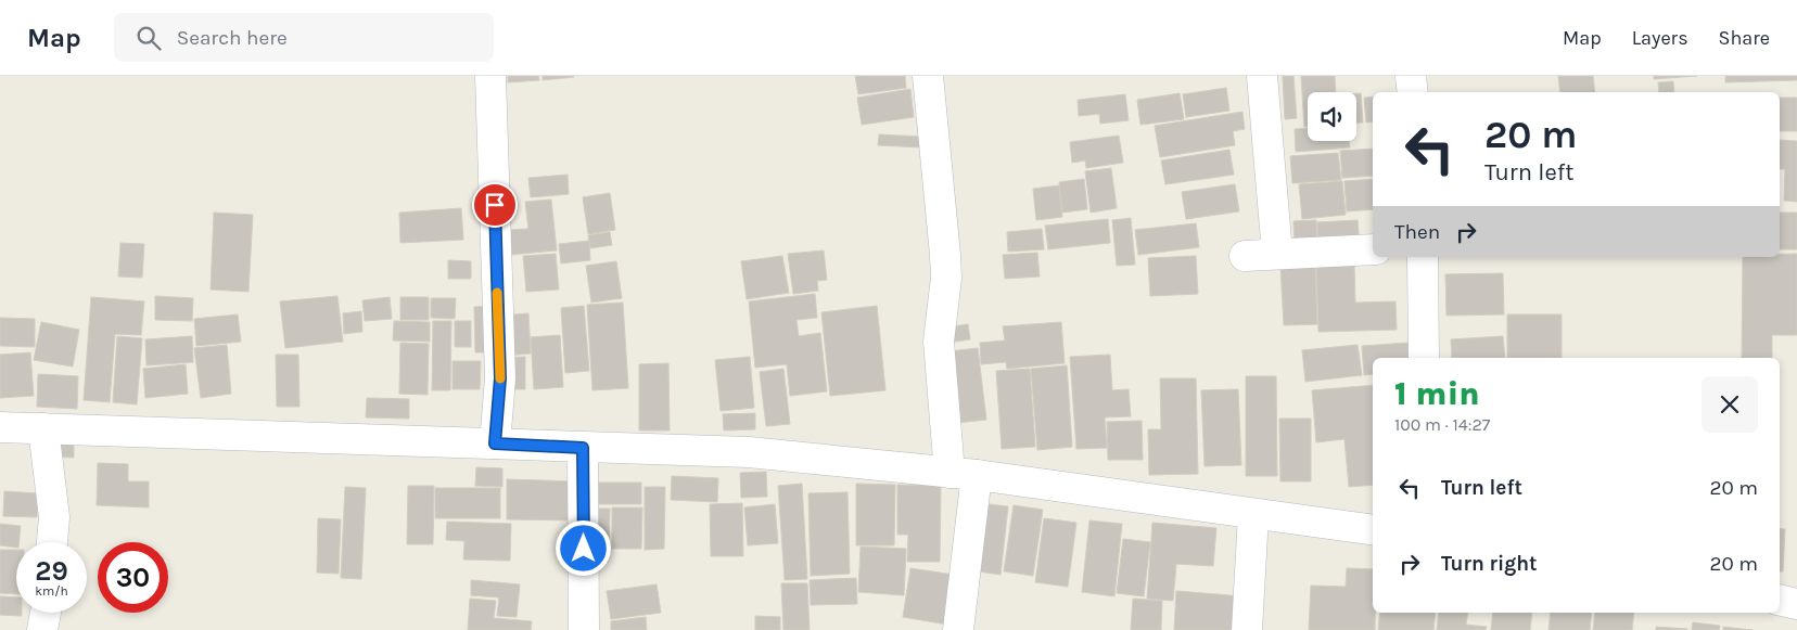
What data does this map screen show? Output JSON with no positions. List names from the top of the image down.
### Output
{
  "page": {
    "header": "Map",
    "search": "Search here",
    "nav": ["Map", "Layers", "Share"],
    "turn": ["20 m", "Turn left"],
    "then": "Then",
    "heading": ["1 min", "100 m · 14:27"],
    "list": [
      {
        "name": "Turn left",
        "value": "20 m"
      },
      {
        "name": "Turn right",
        "value": "20 m"
      }
    ],
    "speed": "29 km/h",
    "limit": "30"
  }
}
